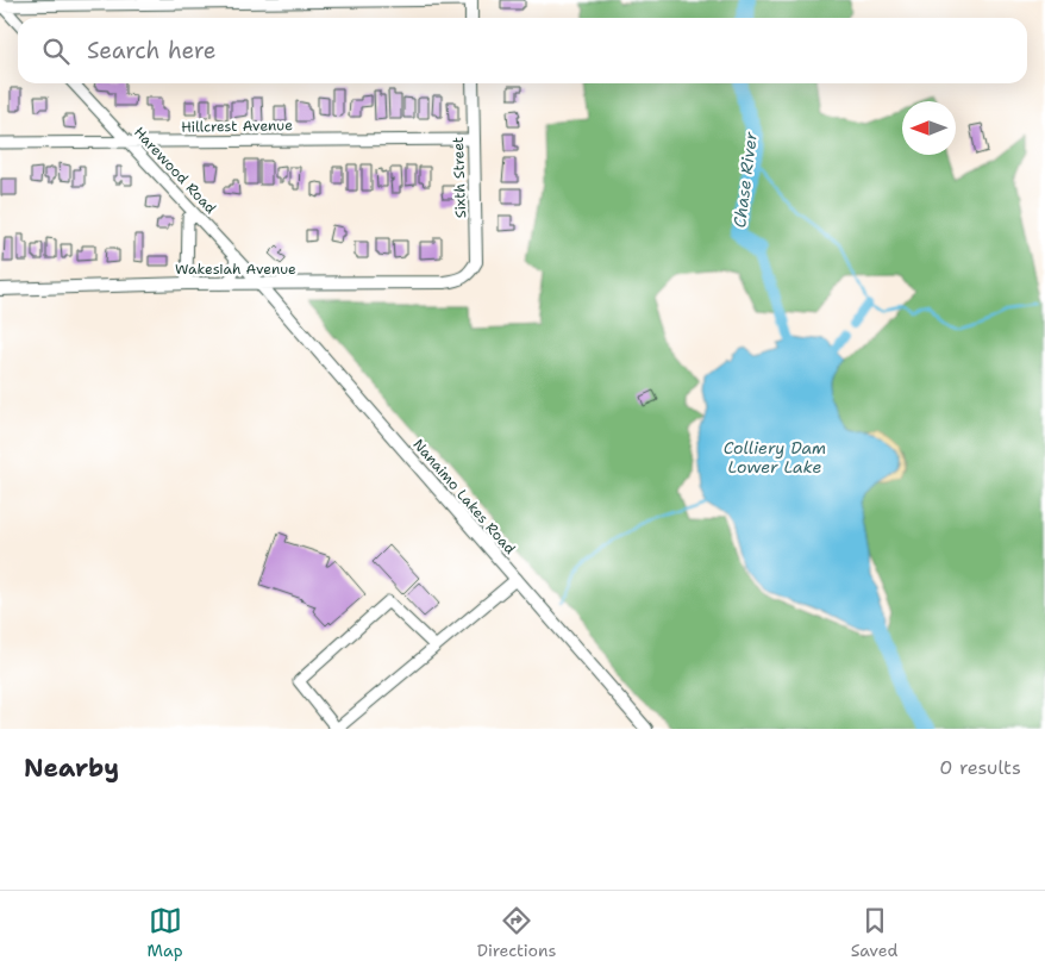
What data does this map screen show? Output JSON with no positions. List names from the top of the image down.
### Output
{
  "streets": {
    "street": [
      "Hillcrest Avenue",
      "Harewood Road",
      "Sixth Street",
      "Wakesiah Avenue",
      "Nanaimo Lakes Road"
    ]
  },
  "crossings": [
    ["Hillcrest Avenue", "Harewood Road"],
    ["Hillcrest Avenue", "Sixth Street"],
    ["Harewood Road", "Wakesiah Avenue"],
    ["Harewood Road", "Nanaimo Lakes Road"],
    ["Sixth Street", "Wakesiah Avenue"],
    ["Wakesiah Avenue", "Nanaimo Lakes Road"]
  ],
  "water": ["Chase River", "Colliery Dam Lower Lake"],
  "north": "left",
  "page": {
    "search": "Search here",
    "heading": ["Nearby", "0 results"],
    "nav": ["Map", "Directions", "Saved"]
  }
}
